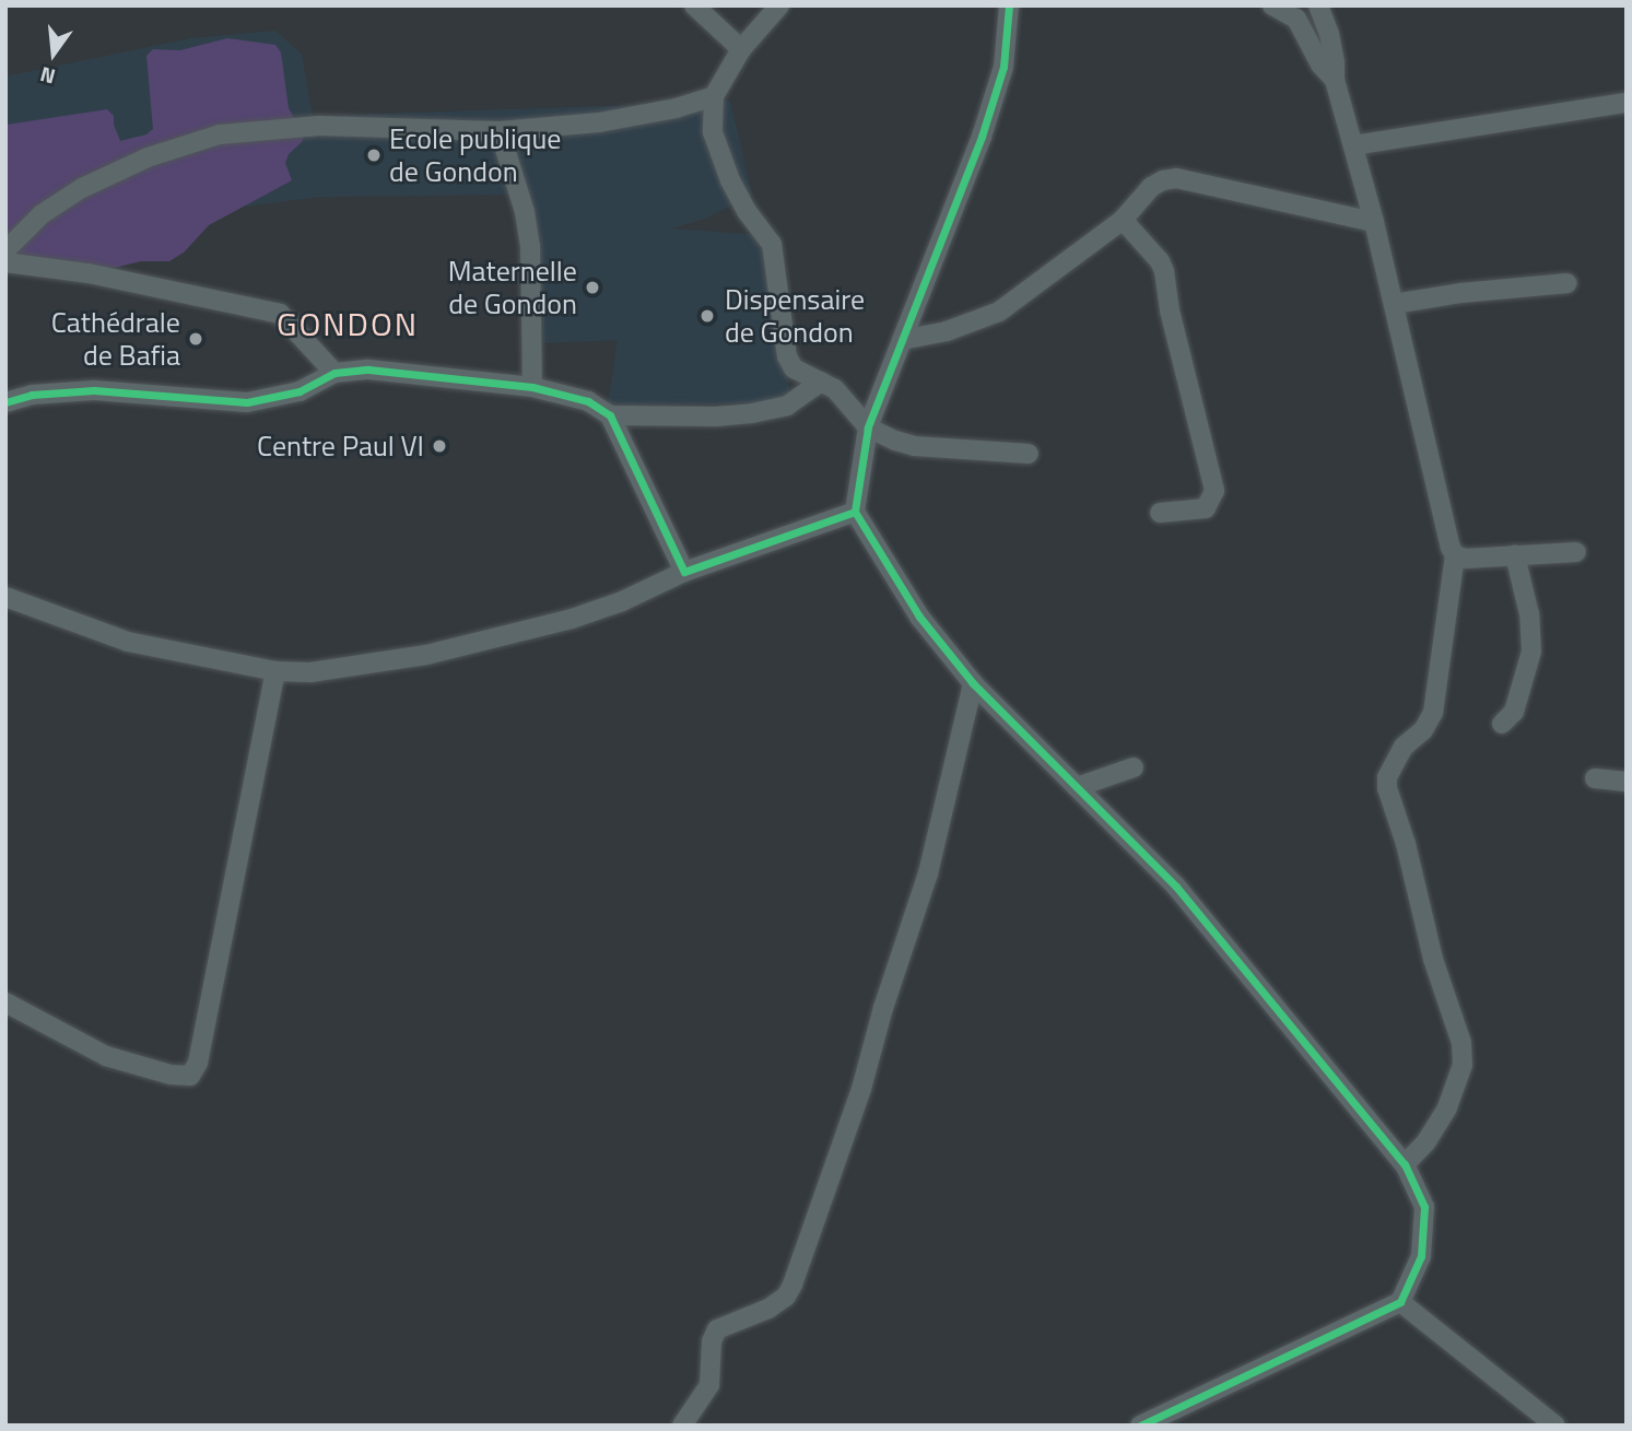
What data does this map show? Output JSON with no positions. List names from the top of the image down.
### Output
{
  "districts": ["GONDON"],
  "places": [
    "Ecole publique de Gondon",
    "Maternelle de Gondon",
    "Dispensaire de Gondon",
    "Cathédrale de Bafia",
    "Centre Paul VI"
  ],
  "north": "bottom"
}
